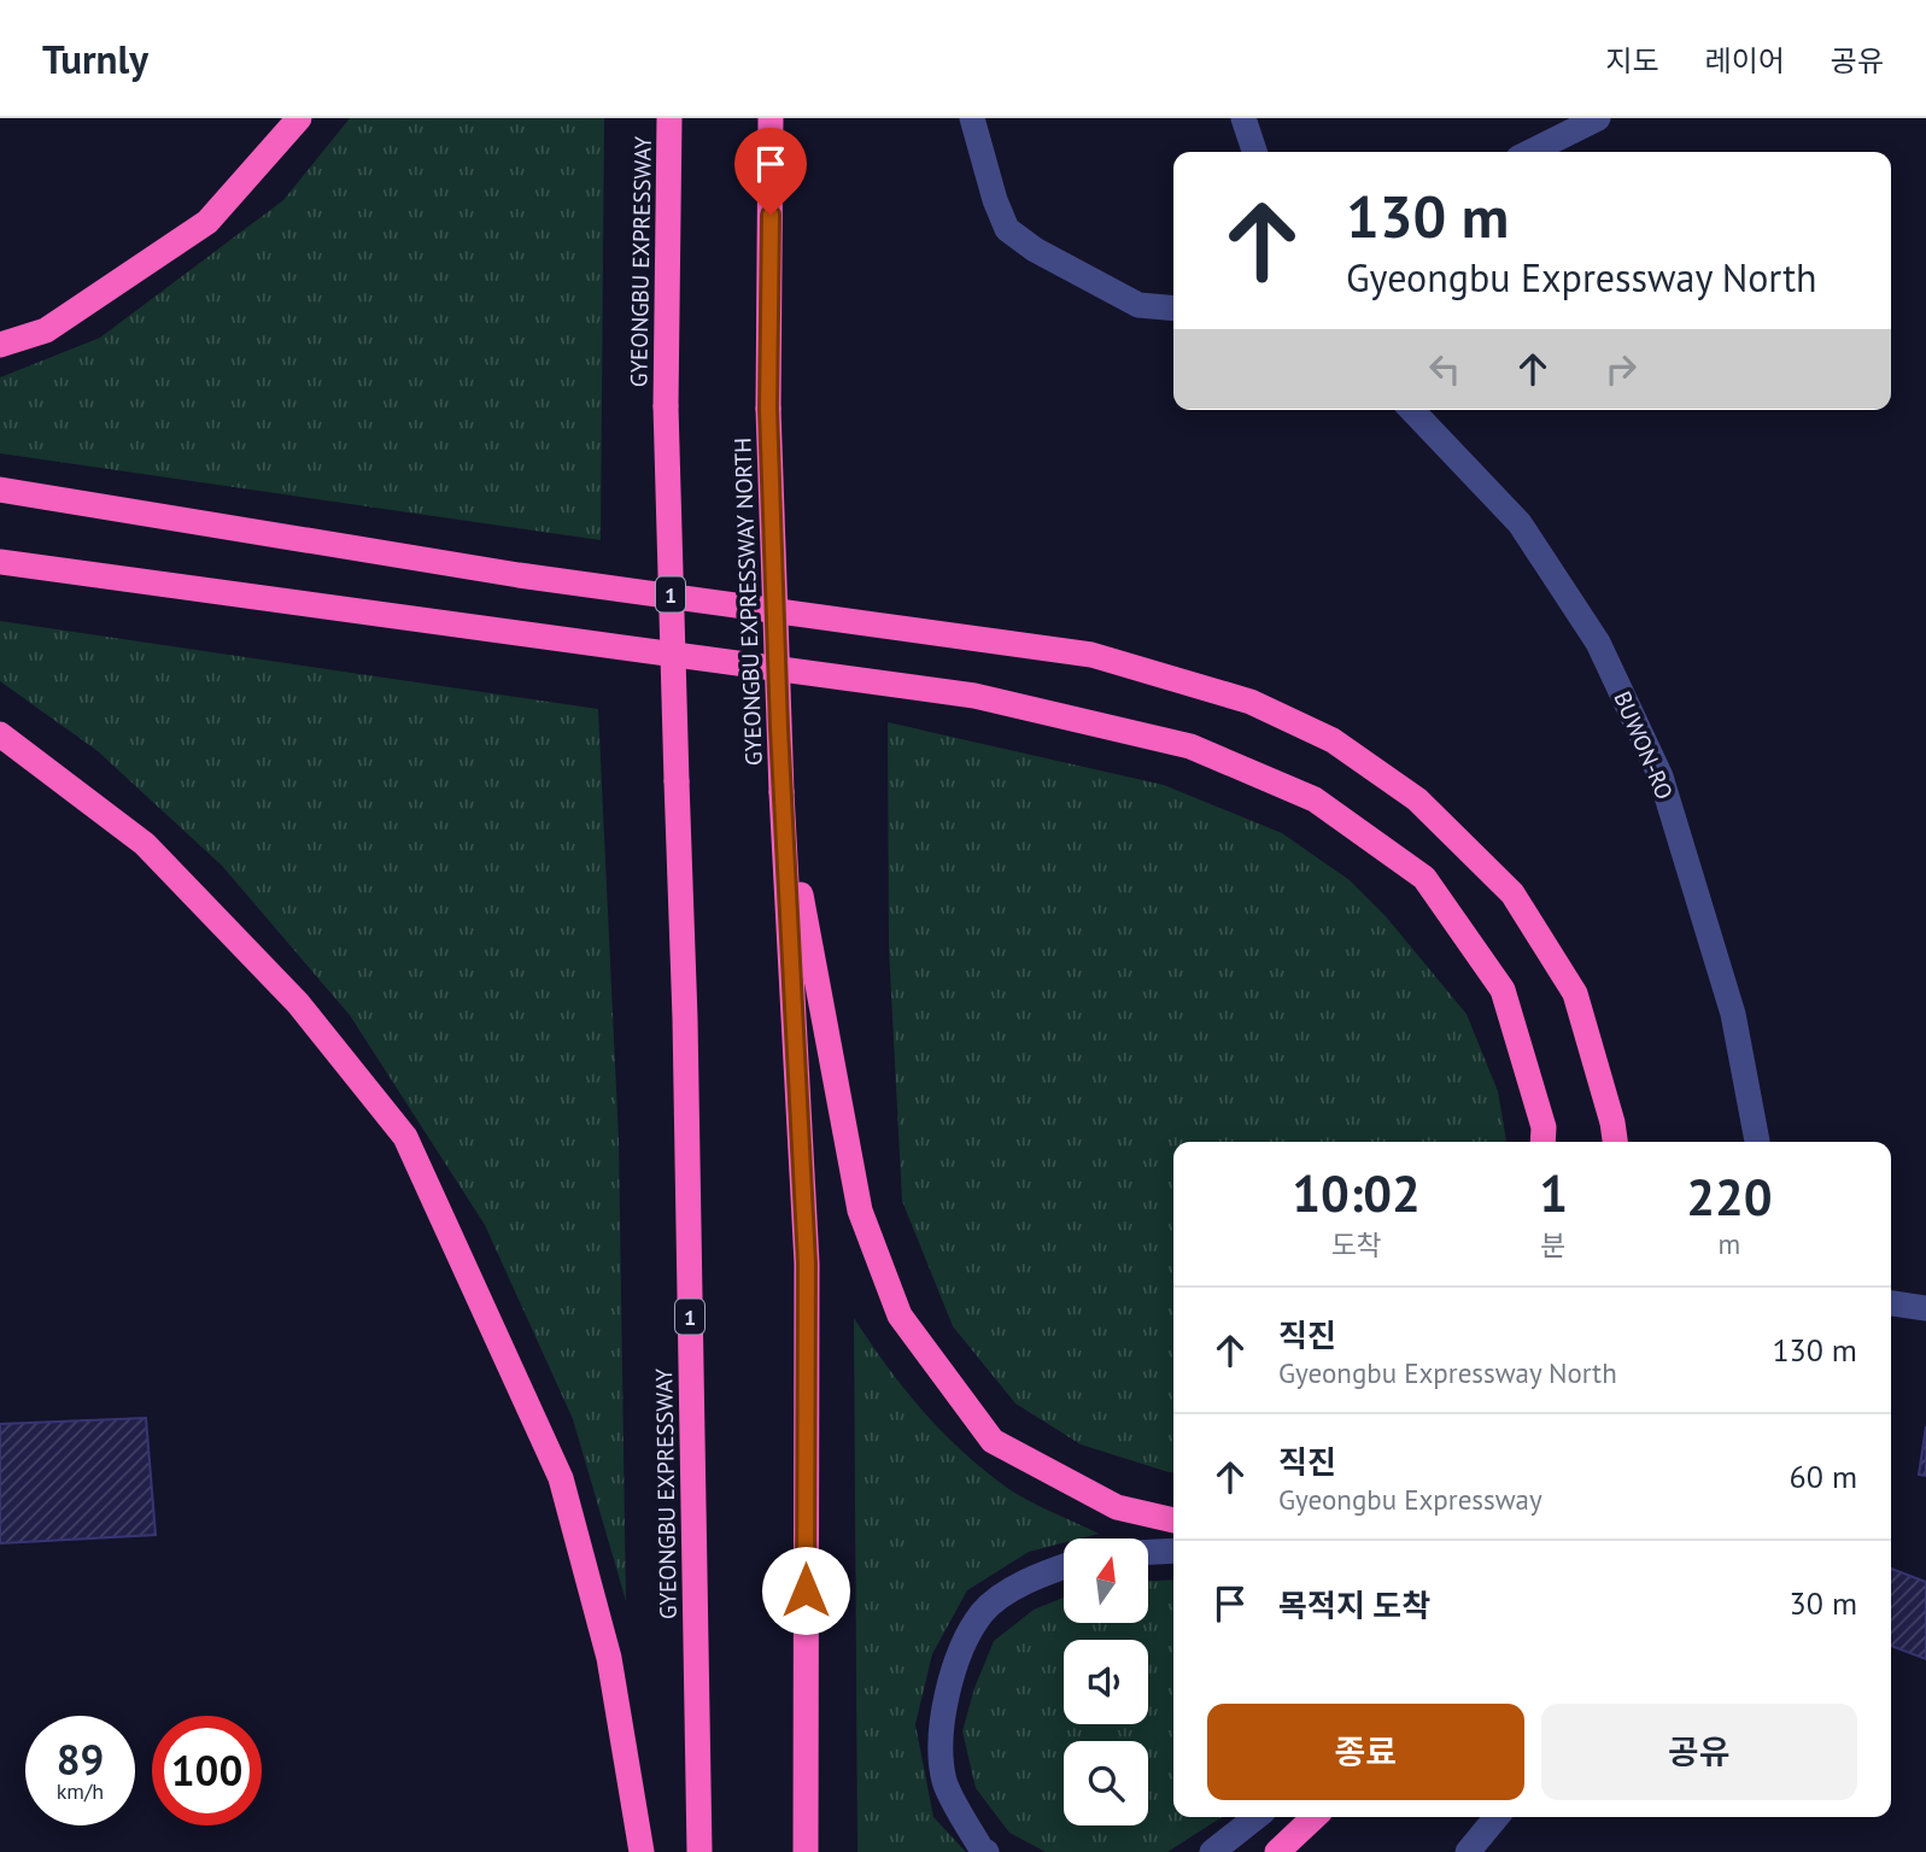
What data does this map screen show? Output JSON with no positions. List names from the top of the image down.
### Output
{
  "streets": {
    "highway": ["GYEONGBU EXPRESSWAY", "1", "GYEONGBU EXPRESSWAY NORTH"],
    "street": ["BUWON-RO"]
  },
  "north": "top",
  "page": {
    "header": "Turnly",
    "nav": ["지도", "레이어", "공유"],
    "turn": ["130 m", "Gyeongbu Expressway North"],
    "eta": [
      "10:02",
      "도착",
      "1",
      "분",
      "220",
      "m"
    ],
    "list": [
      {
        "name": "직진",
        "note": "Gyeongbu Expressway North",
        "value": "130 m"
      },
      {
        "name": "직진",
        "note": "Gyeongbu Expressway",
        "value": "60 m"
      },
      {
        "name": "목적지 도착",
        "value": "30 m"
      }
    ],
    "buttons": ["종료", "공유"],
    "speed": "89 km/h",
    "limit": "100"
  }
}
